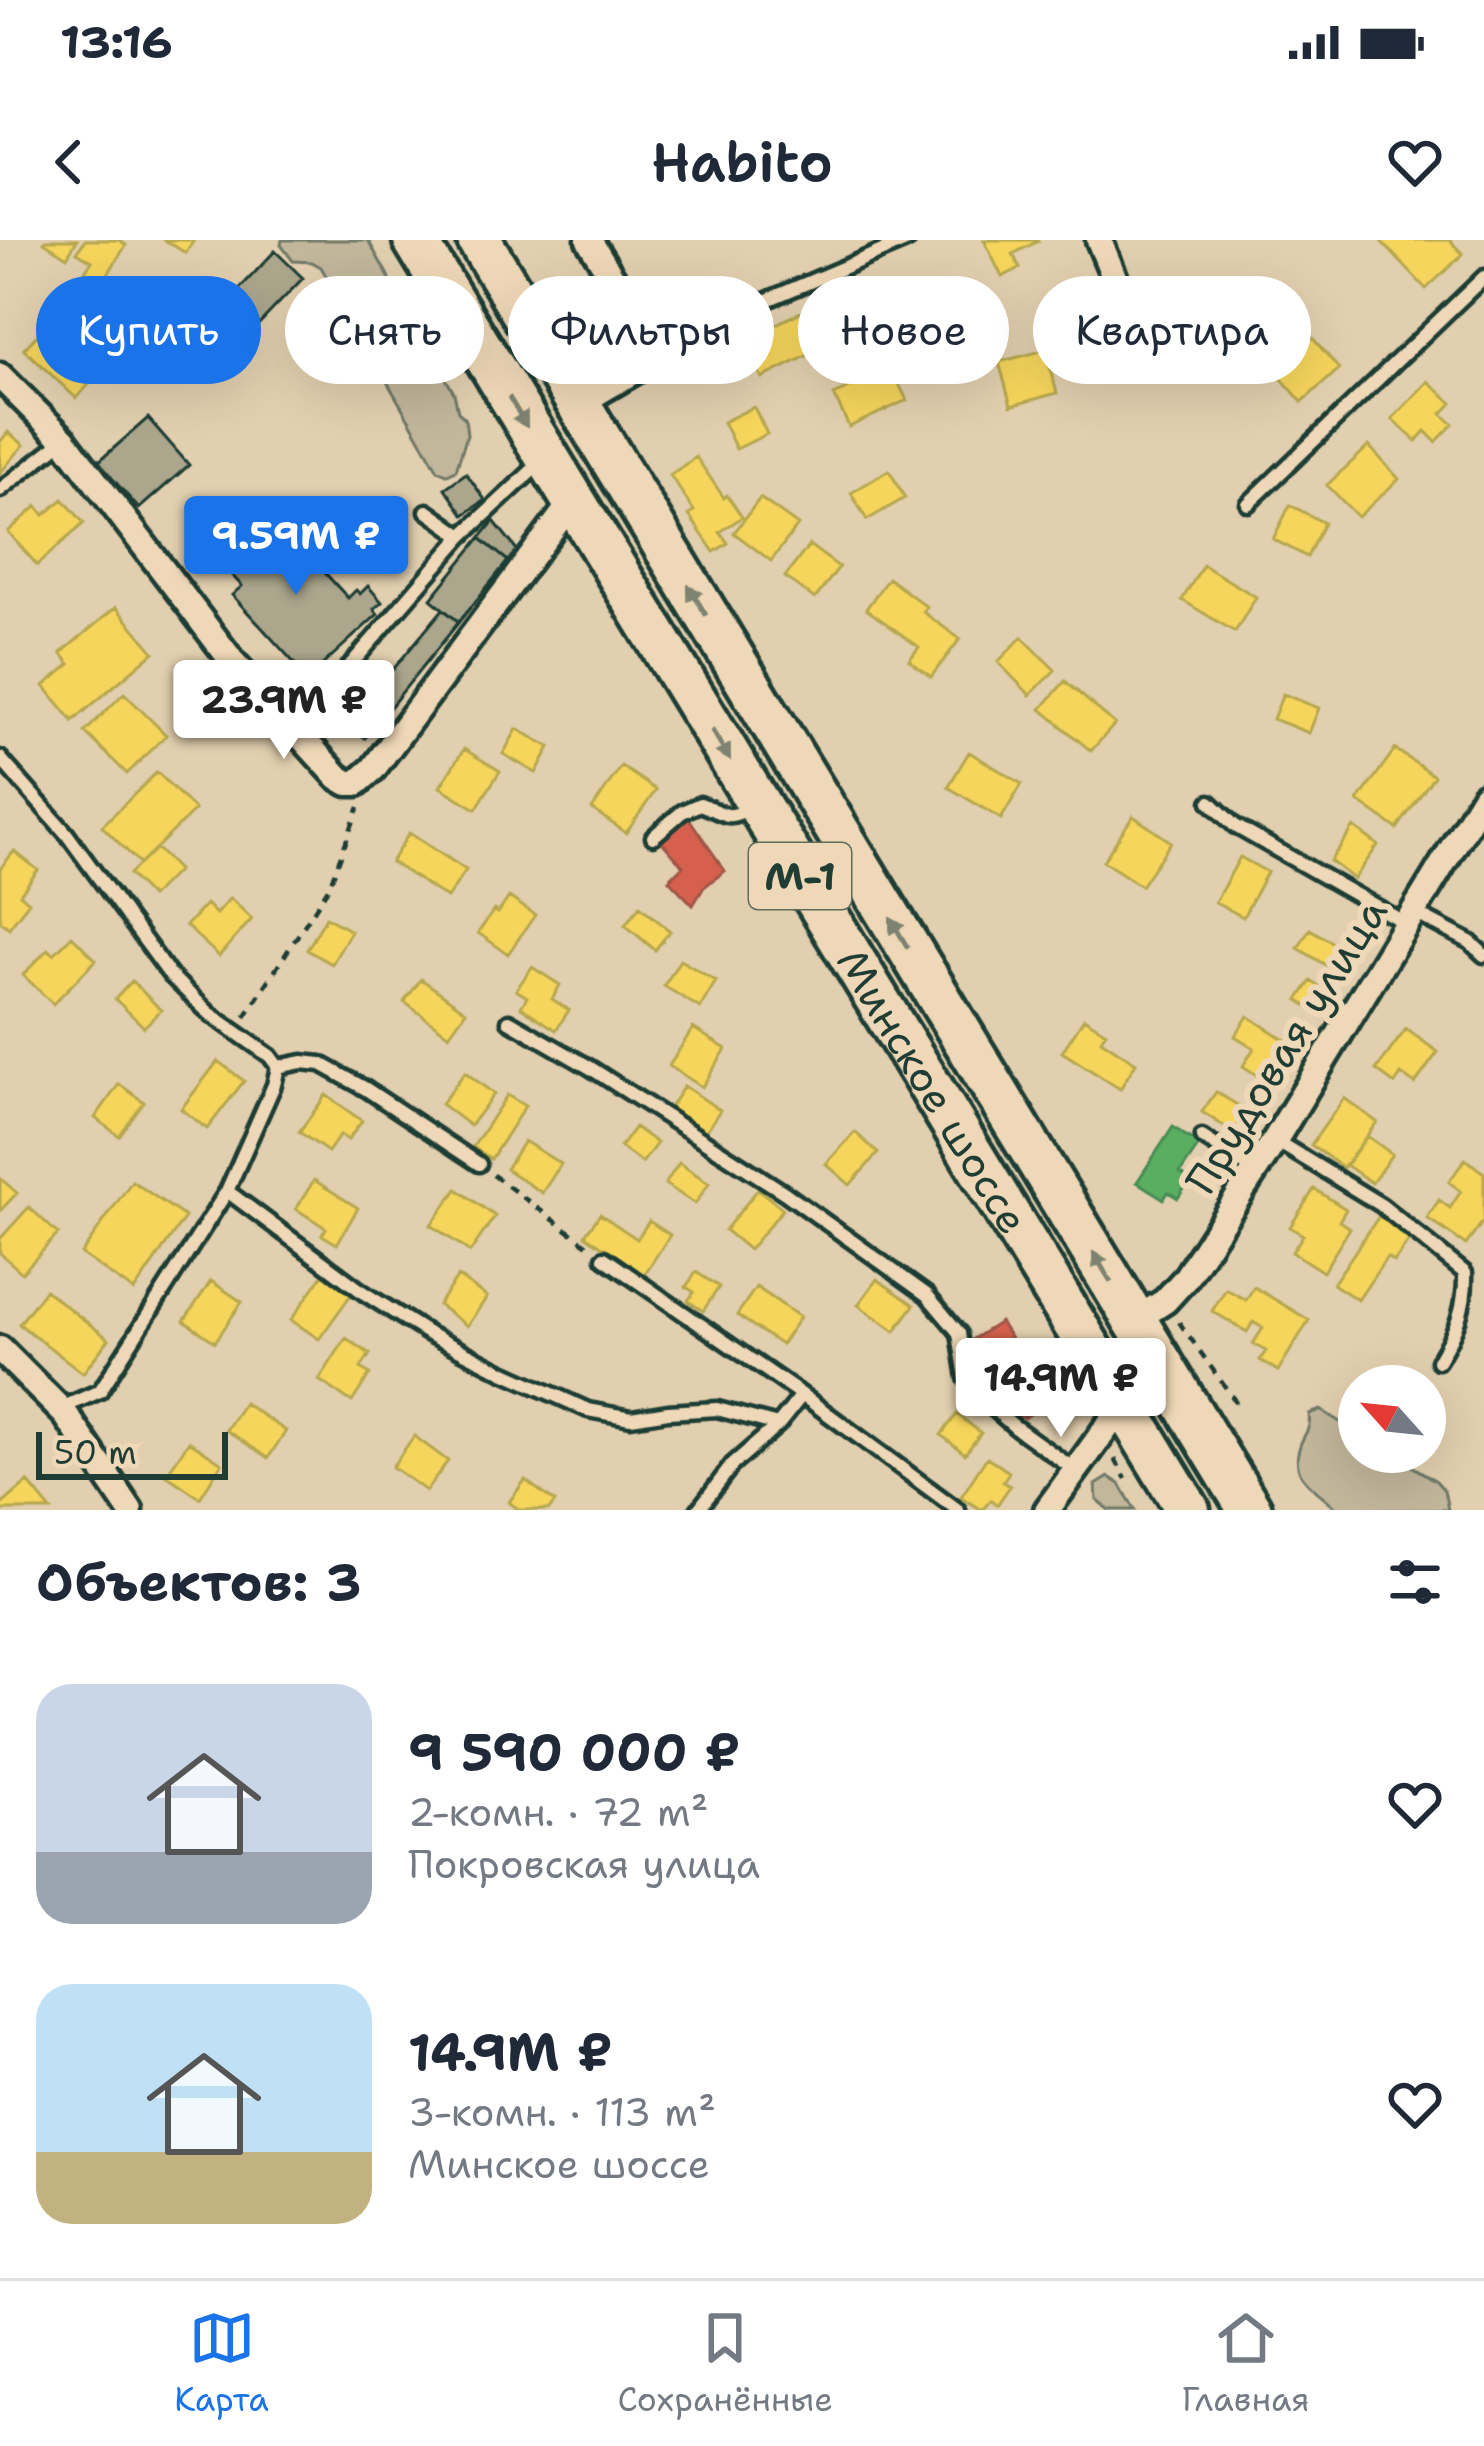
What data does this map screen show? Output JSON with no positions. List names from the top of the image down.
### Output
{
  "streets": {
    "highway": ["М-1", "Минское шоссе"],
    "street": ["Прудовая улица"]
  },
  "crossings": [
    ["Прудовая улица", "Минское шоссе"]
  ],
  "scale_bar": "50 m",
  "north": "top left",
  "page": {
    "status": "13:16",
    "header": "Habito",
    "chip": [
      "Купить",
      "Снять",
      "Фильтры",
      "Новое",
      "Квартира"
    ],
    "price": ["9.59M ₽", "23.9M ₽", "14.9M ₽"],
    "scale": "50 m",
    "heading": "Объектов: 3",
    "list": [
      {
        "name": "9 590 000 ₽",
        "note": "2-комн. · 72 m² · Покровская улица"
      },
      {
        "name": "14.9M ₽",
        "note": "3-комн. · 113 m² · Минское шоссе"
      }
    ],
    "tabs": ["Карта", "Сохранённые", "Главная"]
  }
}
